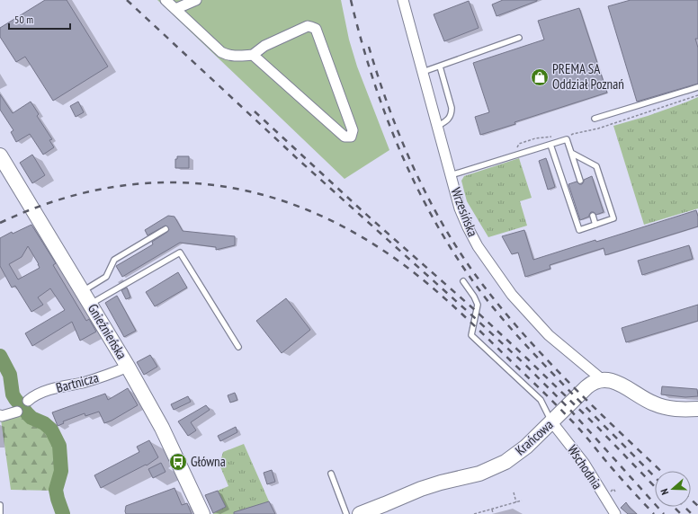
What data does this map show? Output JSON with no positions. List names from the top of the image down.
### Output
{
  "streets": {
    "street": [
      "Wrzesińska",
      "Gnieźnieńska",
      "Bartnicza",
      "Krańcowa",
      "Wschodnia"
    ]
  },
  "crossings": [
    ["Wrzesińska", "Krańcowa"],
    ["Gnieźnieńska", "Bartnicza"],
    ["Krańcowa", "Wschodnia"]
  ],
  "places": {
    "shop": ["PREMA SA Oddział Poznań"],
    "bus stop": ["Główna"]
  },
  "scale_bar": "50 m",
  "north": "left"
}
